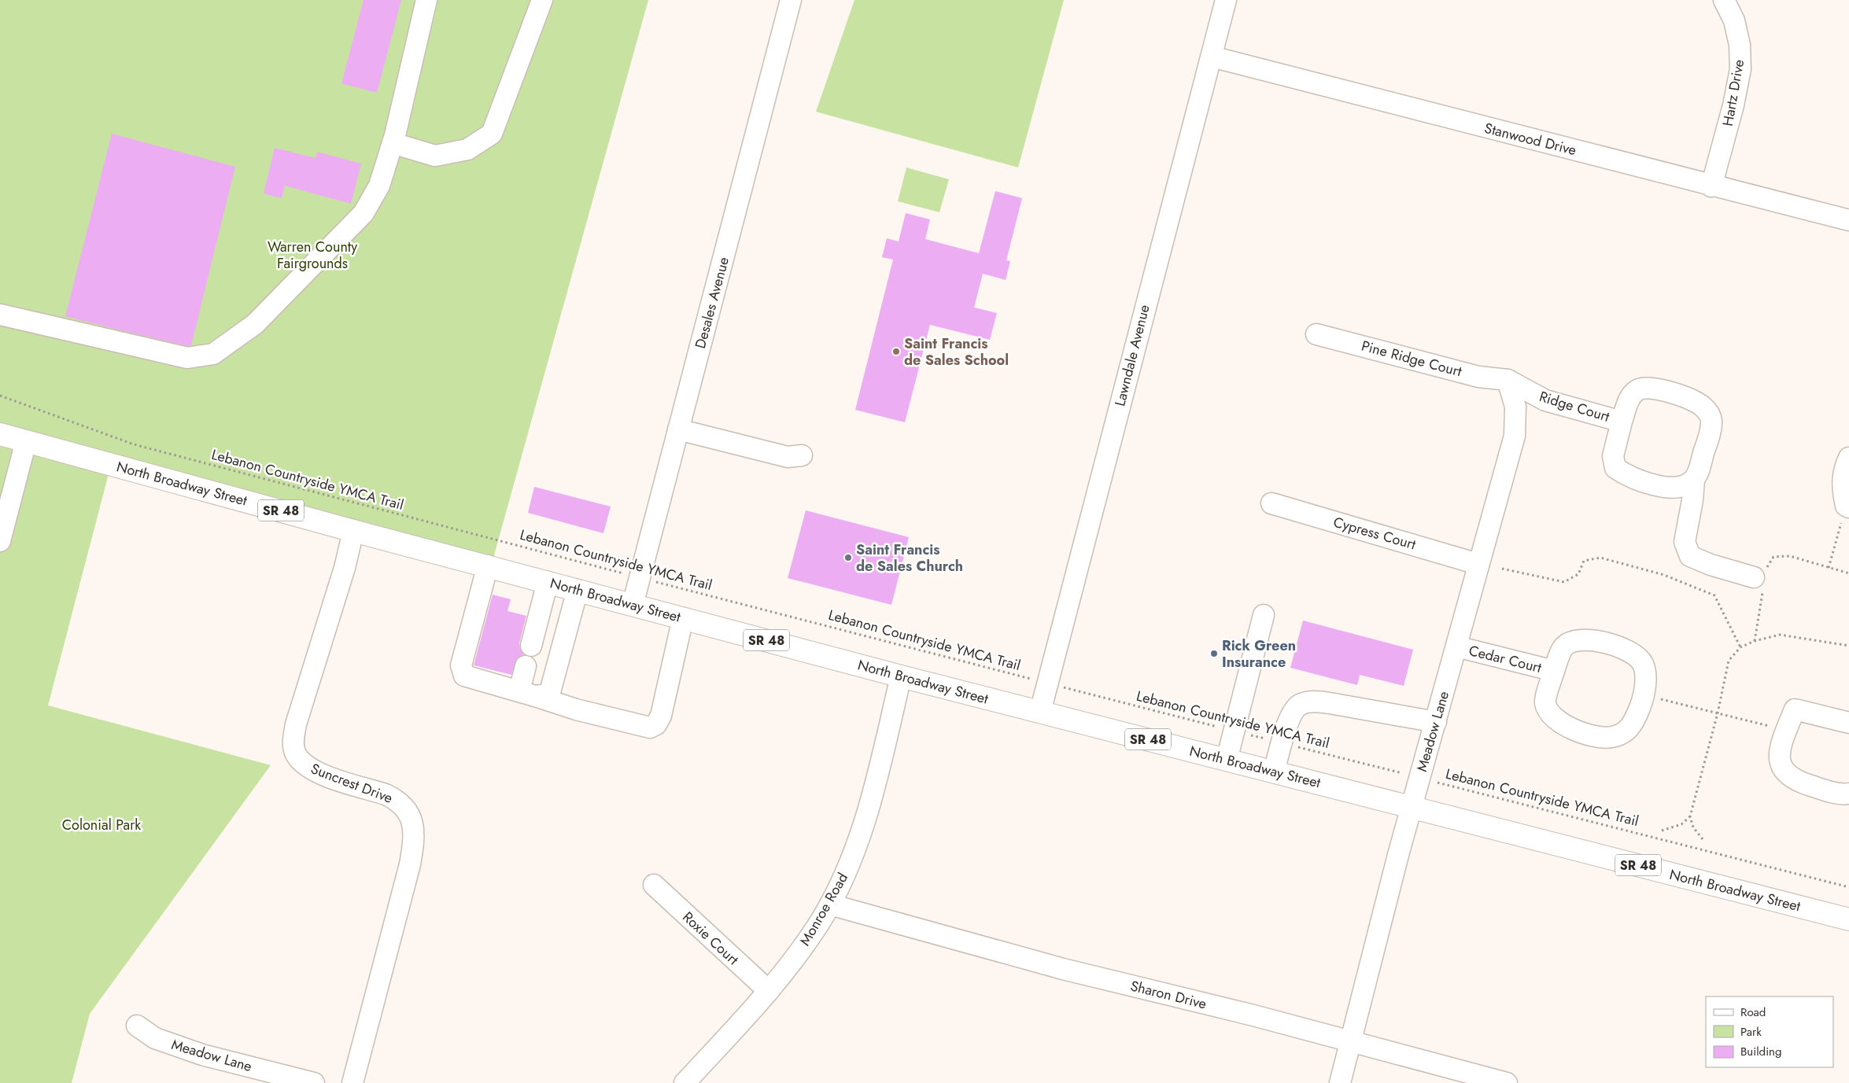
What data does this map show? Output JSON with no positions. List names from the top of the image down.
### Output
{
  "streets": {
    "main road": ["North Broadway Street", "SR 48"],
    "street": [
      "Hartz Drive",
      "Stanwood Drive",
      "Desales Avenue",
      "Lawndale Avenue",
      "Pine Ridge Court",
      "Ridge Court",
      "Cypress Court",
      "Cedar Court",
      "Meadow Lane",
      "Suncrest Drive",
      "Monroe Road",
      "Roxie Court",
      "Sharon Drive"
    ],
    "path": ["Lebanon Countryside YMCA Trail"]
  },
  "crossings": [
    ["Hartz Drive", "Stanwood Drive"],
    ["Stanwood Drive", "Lawndale Avenue"],
    ["Desales Avenue", "Lebanon Countryside YMCA Trail"],
    ["Desales Avenue", "North Broadway Street"],
    ["Lawndale Avenue", "Lebanon Countryside YMCA Trail"],
    ["Lawndale Avenue", "North Broadway Street"],
    ["Pine Ridge Court", "Ridge Court"],
    ["Pine Ridge Court", "Meadow Lane"],
    ["Ridge Court", "Meadow Lane"],
    ["Lebanon Countryside YMCA Trail", "Meadow Lane"],
    ["North Broadway Street", "Meadow Lane"],
    ["North Broadway Street", "Suncrest Drive"],
    ["North Broadway Street", "Monroe Road"],
    ["Cypress Court", "Meadow Lane"],
    ["Cedar Court", "Meadow Lane"],
    ["Meadow Lane", "Sharon Drive"],
    ["Monroe Road", "Roxie Court"],
    ["Monroe Road", "Sharon Drive"]
  ],
  "parks": ["Warren County Fairgrounds", "Colonial Park"],
  "places": ["Saint Francis de Sales School", "Saint Francis de Sales Church", "Rick Green Insurance"],
  "legend": ["Road", "Park", "Building"]
}
